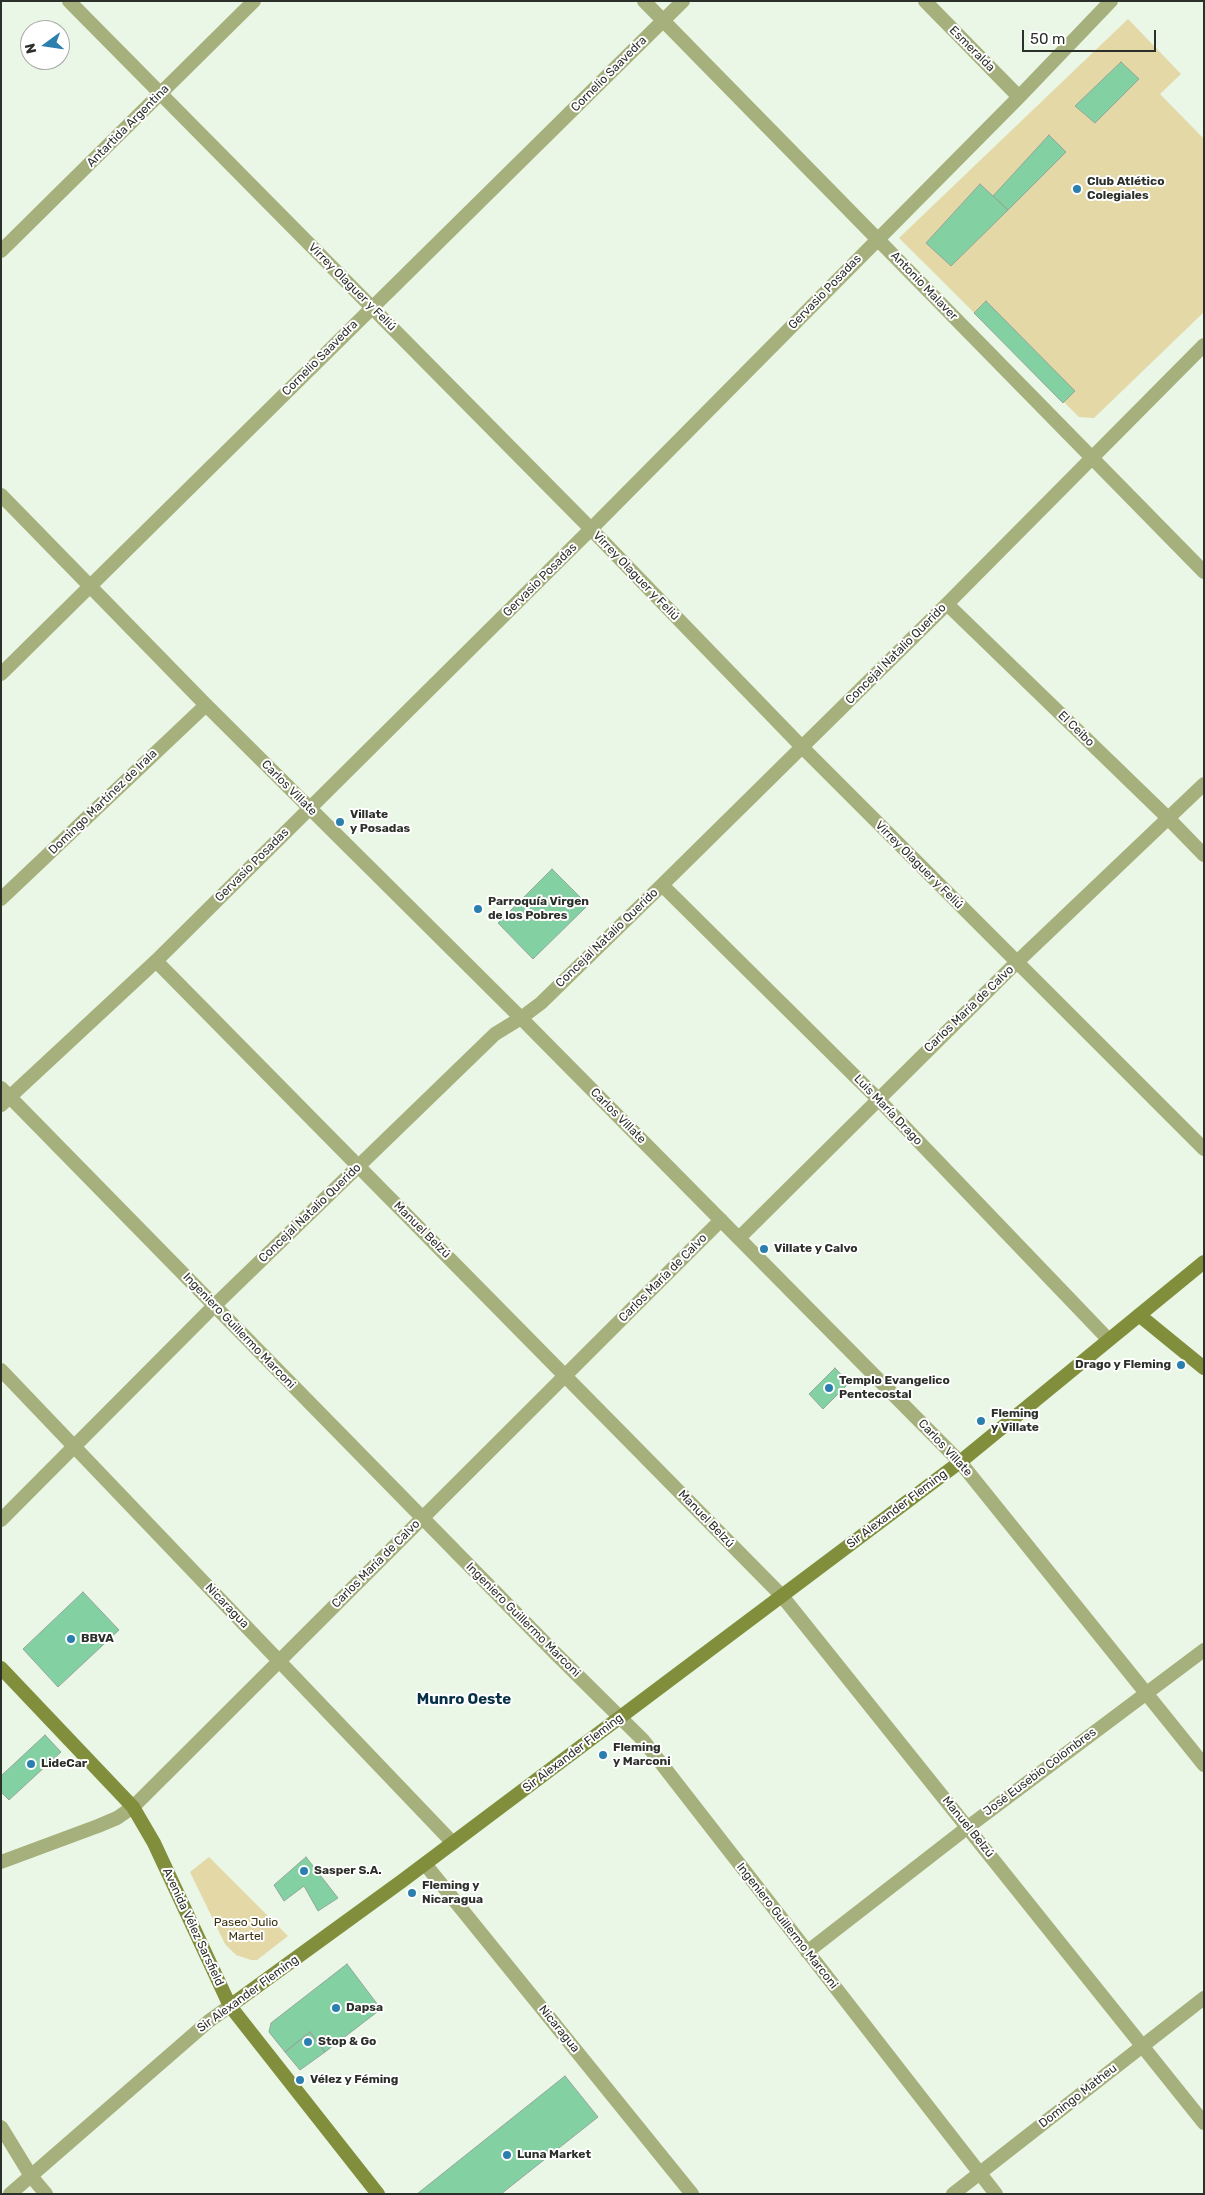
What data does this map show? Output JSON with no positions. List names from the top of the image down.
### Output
{
  "streets": {
    "main road": ["Sir Alexander Fleming", "Avenida Vélez Sarsfield"],
    "street": [
      "Esmeralda",
      "Cornelio Saavedra",
      "Antartida Argentina",
      "Antonio Malaver",
      "Virrey Olaguer y Feliú",
      "Gervasio Posadas",
      "Concejal Natalio Querido",
      "El Ceibo",
      "Carlos Villate",
      "Domingo Martínez de Irala",
      "Carlos María de Calvo",
      "Luis María Drago",
      "Manuel Belzú",
      "Ingeniero Guillermo Marconi",
      "Nicaragua",
      "José Eusebio Colombres",
      "Domingo Matheu"
    ]
  },
  "crossings": [
    ["Esmeralda", "Gervasio Posadas"],
    ["Cornelio Saavedra", "Antonio Malaver"],
    ["Cornelio Saavedra", "Virrey Olaguer y Feliú"],
    ["Cornelio Saavedra", "Carlos Villate"],
    ["Antartida Argentina", "Virrey Olaguer y Feliú"],
    ["Antonio Malaver", "Gervasio Posadas"],
    ["Antonio Malaver", "Concejal Natalio Querido"],
    ["Virrey Olaguer y Feliú", "Gervasio Posadas"],
    ["Virrey Olaguer y Feliú", "Concejal Natalio Querido"],
    ["Virrey Olaguer y Feliú", "Carlos María de Calvo"],
    ["Gervasio Posadas", "Carlos Villate"],
    ["Gervasio Posadas", "Manuel Belzú"],
    ["Gervasio Posadas", "Ingeniero Guillermo Marconi"],
    ["Concejal Natalio Querido", "El Ceibo"],
    ["Concejal Natalio Querido", "Carlos Villate"],
    ["Concejal Natalio Querido", "Luis María Drago"],
    ["Concejal Natalio Querido", "Manuel Belzú"],
    ["Concejal Natalio Querido", "Ingeniero Guillermo Marconi"],
    ["Concejal Natalio Querido", "Nicaragua"],
    ["El Ceibo", "Carlos María de Calvo"],
    ["Carlos Villate", "Domingo Martínez de Irala"],
    ["Carlos Villate", "Carlos María de Calvo"],
    ["Carlos Villate", "Sir Alexander Fleming"],
    ["Carlos Villate", "José Eusebio Colombres"],
    ["Carlos María de Calvo", "Luis María Drago"],
    ["Carlos María de Calvo", "Manuel Belzú"],
    ["Carlos María de Calvo", "Ingeniero Guillermo Marconi"],
    ["Carlos María de Calvo", "Nicaragua"],
    ["Carlos María de Calvo", "Avenida Vélez Sarsfield"],
    ["Luis María Drago", "Sir Alexander Fleming"],
    ["Manuel Belzú", "Sir Alexander Fleming"],
    ["Manuel Belzú", "José Eusebio Colombres"],
    ["Manuel Belzú", "Domingo Matheu"],
    ["Ingeniero Guillermo Marconi", "Sir Alexander Fleming"],
    ["Ingeniero Guillermo Marconi", "José Eusebio Colombres"],
    ["Ingeniero Guillermo Marconi", "Domingo Matheu"],
    ["Sir Alexander Fleming", "Nicaragua"],
    ["Sir Alexander Fleming", "Avenida Vélez Sarsfield"]
  ],
  "districts": ["Munro Oeste"],
  "parks": ["Paseo Julio Martel"],
  "places": [
    "Club Atlético Colegiales",
    "Villate y Posadas",
    "Parroquía Virgen de los Pobres",
    "Villate y Calvo",
    "Drago y Fleming",
    "Templo Evangelico Pentecostal",
    "Fleming y Villate",
    "BBVA",
    "Fleming y Marconi",
    "LideCar",
    "Sasper S.A.",
    "Fleming y Nicaragua",
    "Dapsa",
    "Stop & Go",
    "Vélez y Féming",
    "Luna Market"
  ],
  "scale_bar": "50 m",
  "north": "left"
}
